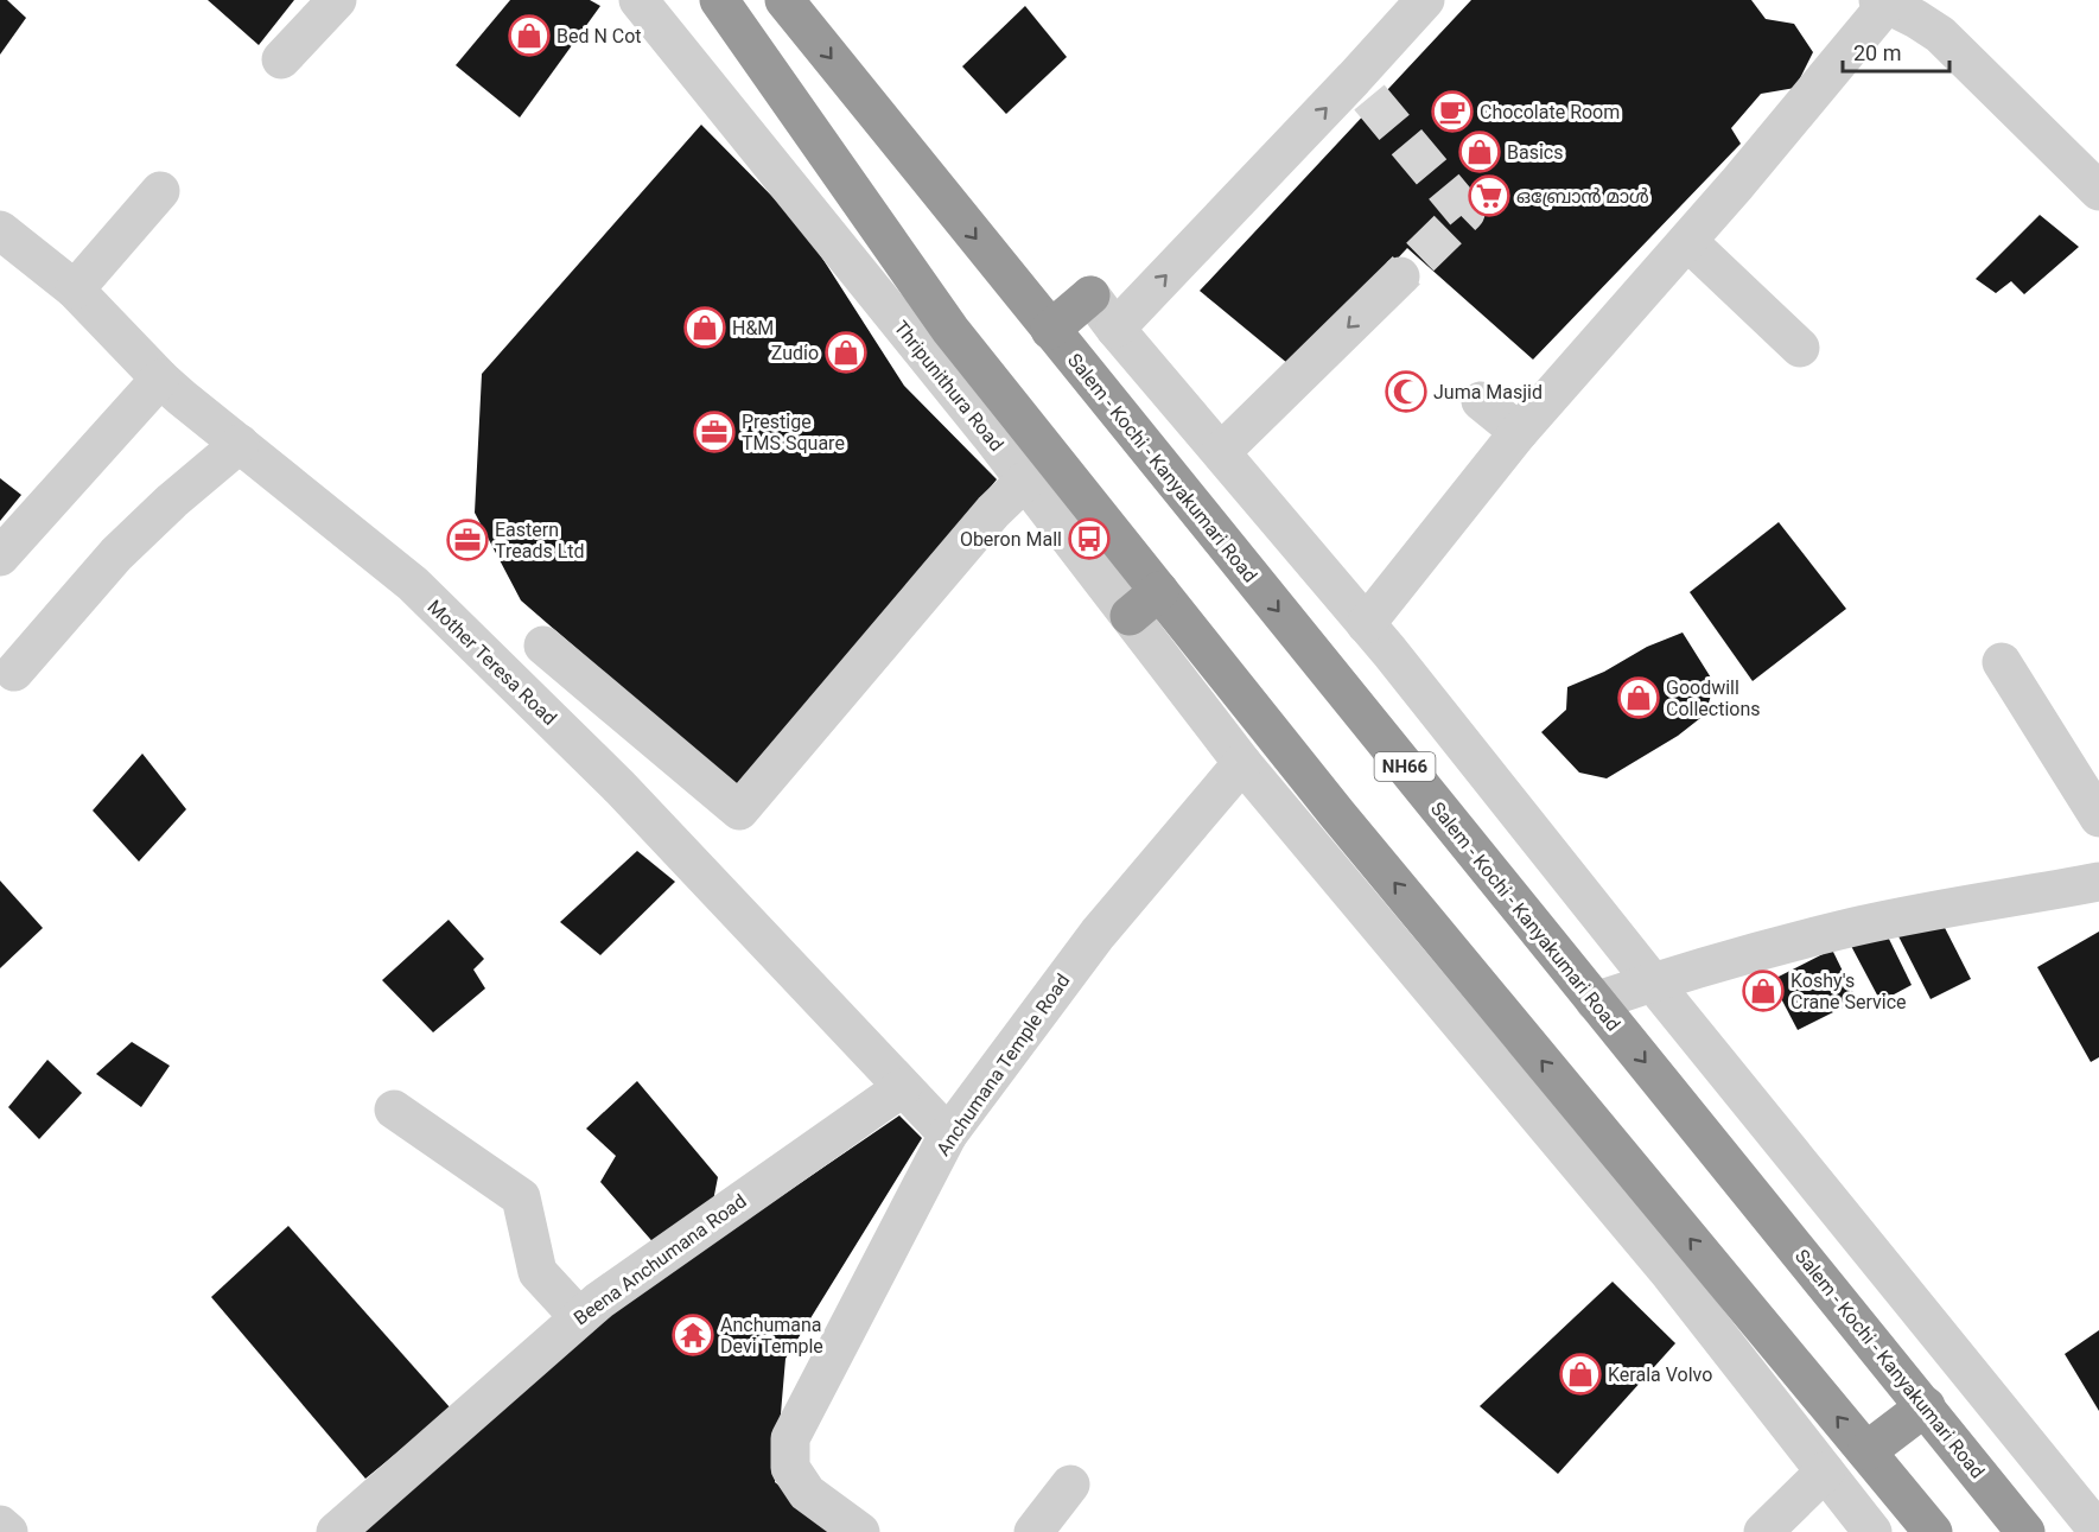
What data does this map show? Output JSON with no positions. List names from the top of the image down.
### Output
{
  "streets": {
    "highway": ["Salem - Kochi - Kanyakumari Road", "NH66"],
    "street": [
      "Thripunithura Road",
      "Mother Teresa Road",
      "Anchumana Temple Road",
      "Beena Anchumana Road"
    ]
  },
  "crossings": [
    ["Thripunithura Road", "Anchumana Temple Road"],
    ["Mother Teresa Road", "Anchumana Temple Road"],
    ["Mother Teresa Road", "Beena Anchumana Road"]
  ],
  "places": {
    "shop": [
      "Bed N Cot",
      "Basics",
      "H&M",
      "Zudio",
      "Goodwill Collections",
      "Koshy's Crane Service",
      "Kerala Volvo"
    ],
    "cafe": ["Chocolate Room"],
    "supermarket": ["ഒബ്രോൻ മാൾ"],
    "mosque": ["Juma Masjid"],
    "office": ["Prestige TMS Square", "Eastern Treads Ltd"],
    "bus stop": ["Oberon Mall"],
    "temple": ["Anchumana Devi Temple"]
  },
  "scale_bar": "20 m"
}
